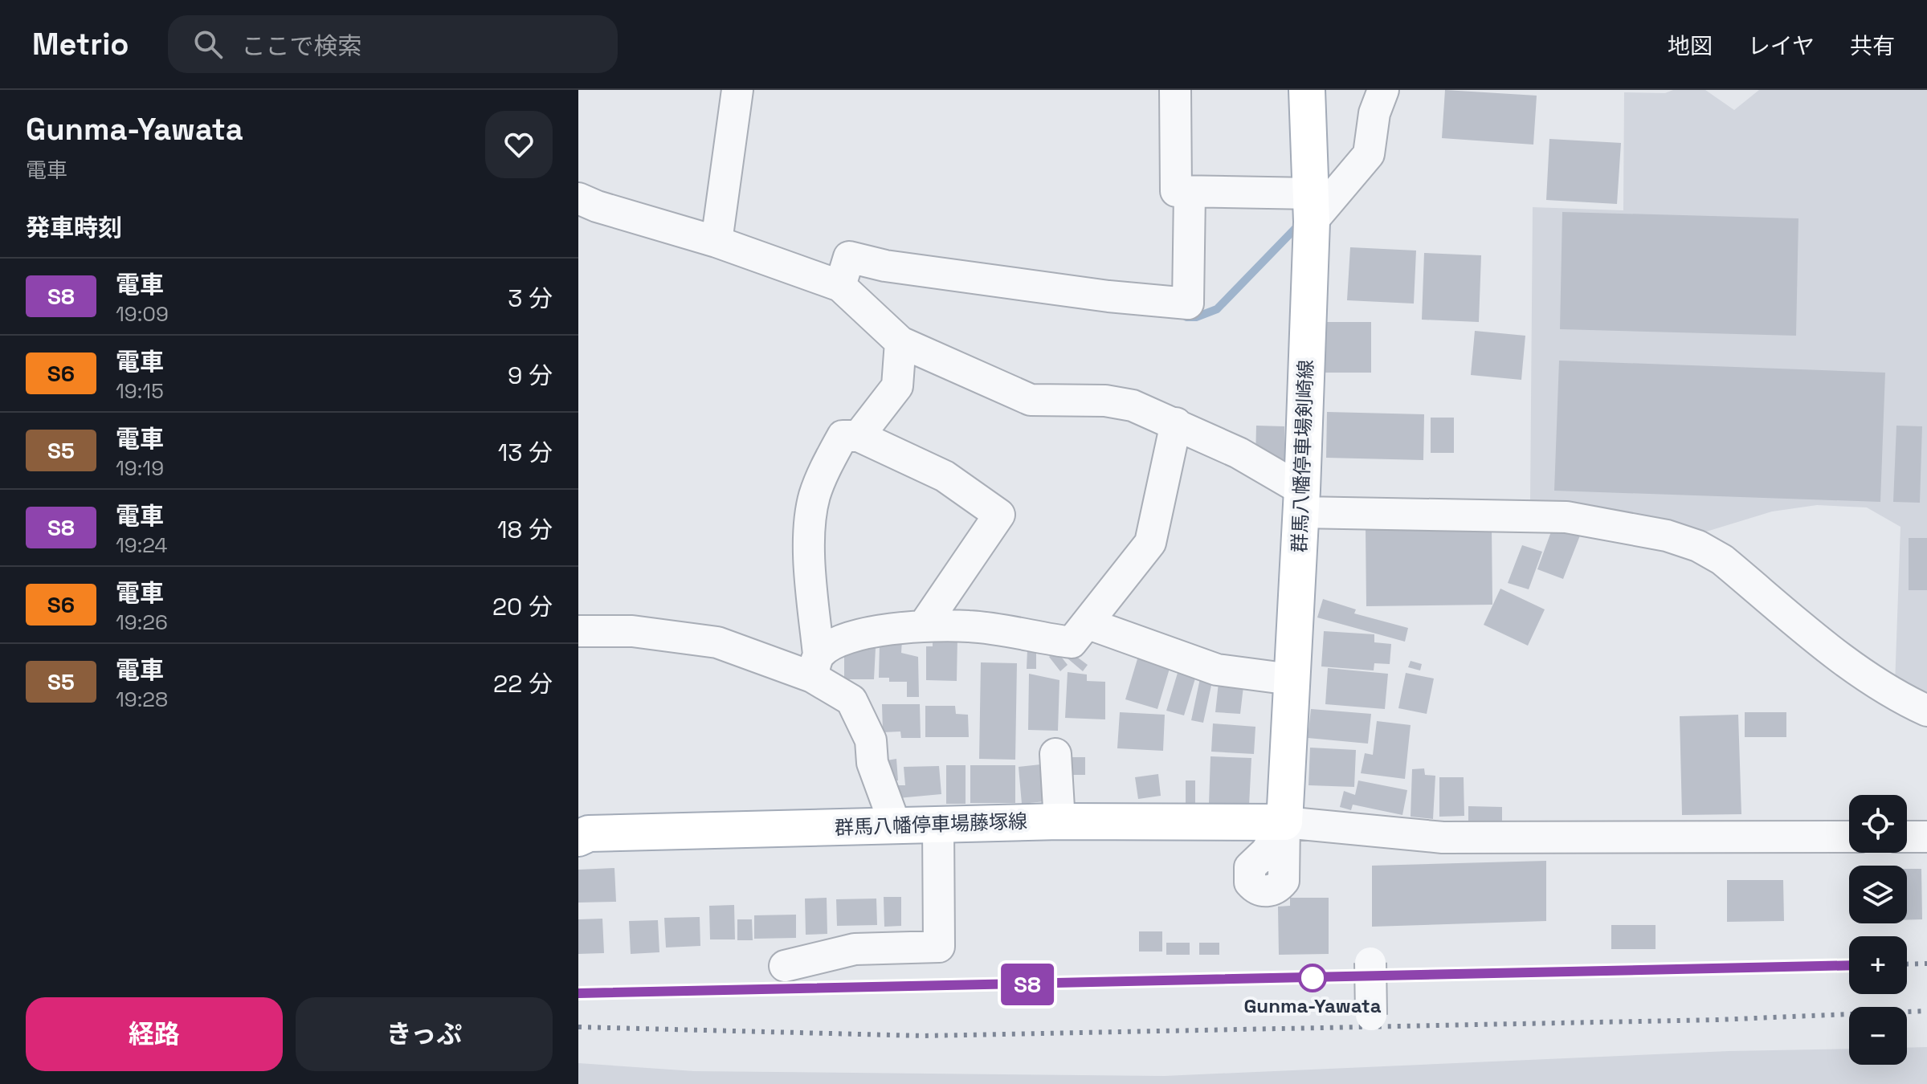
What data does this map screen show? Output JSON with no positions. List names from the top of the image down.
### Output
{
  "streets": {
    "main road": ["群馬八幡停車場剣崎線", "群馬八幡停車場藤塚線"]
  },
  "crossings": [
    ["群馬八幡停車場剣崎線", "群馬八幡停車場藤塚線"]
  ],
  "places": ["Gunma-Yawata"],
  "page": {
    "header": "Metrio",
    "search": "ここで検索",
    "nav": ["地図", "レイヤ", "共有"],
    "heading": [
      ["Gunma-Yawata", "電車"],
      "発車時刻"
    ],
    "on_map": "S8",
    "list": [
      {
        "mark": "S8",
        "name": "電車",
        "note": "19:09",
        "value": "3 分"
      },
      {
        "mark": "S6",
        "name": "電車",
        "note": "19:15",
        "value": "9 分"
      },
      {
        "mark": "S5",
        "name": "電車",
        "note": "19:19",
        "value": "13 分"
      },
      {
        "mark": "S8",
        "name": "電車",
        "note": "19:24",
        "value": "18 分"
      },
      {
        "mark": "S6",
        "name": "電車",
        "note": "19:26",
        "value": "20 分"
      },
      {
        "mark": "S5",
        "name": "電車",
        "note": "19:28",
        "value": "22 分"
      }
    ],
    "map_buttons": ["+", "−"],
    "buttons": ["経路", "きっぷ"]
  }
}
